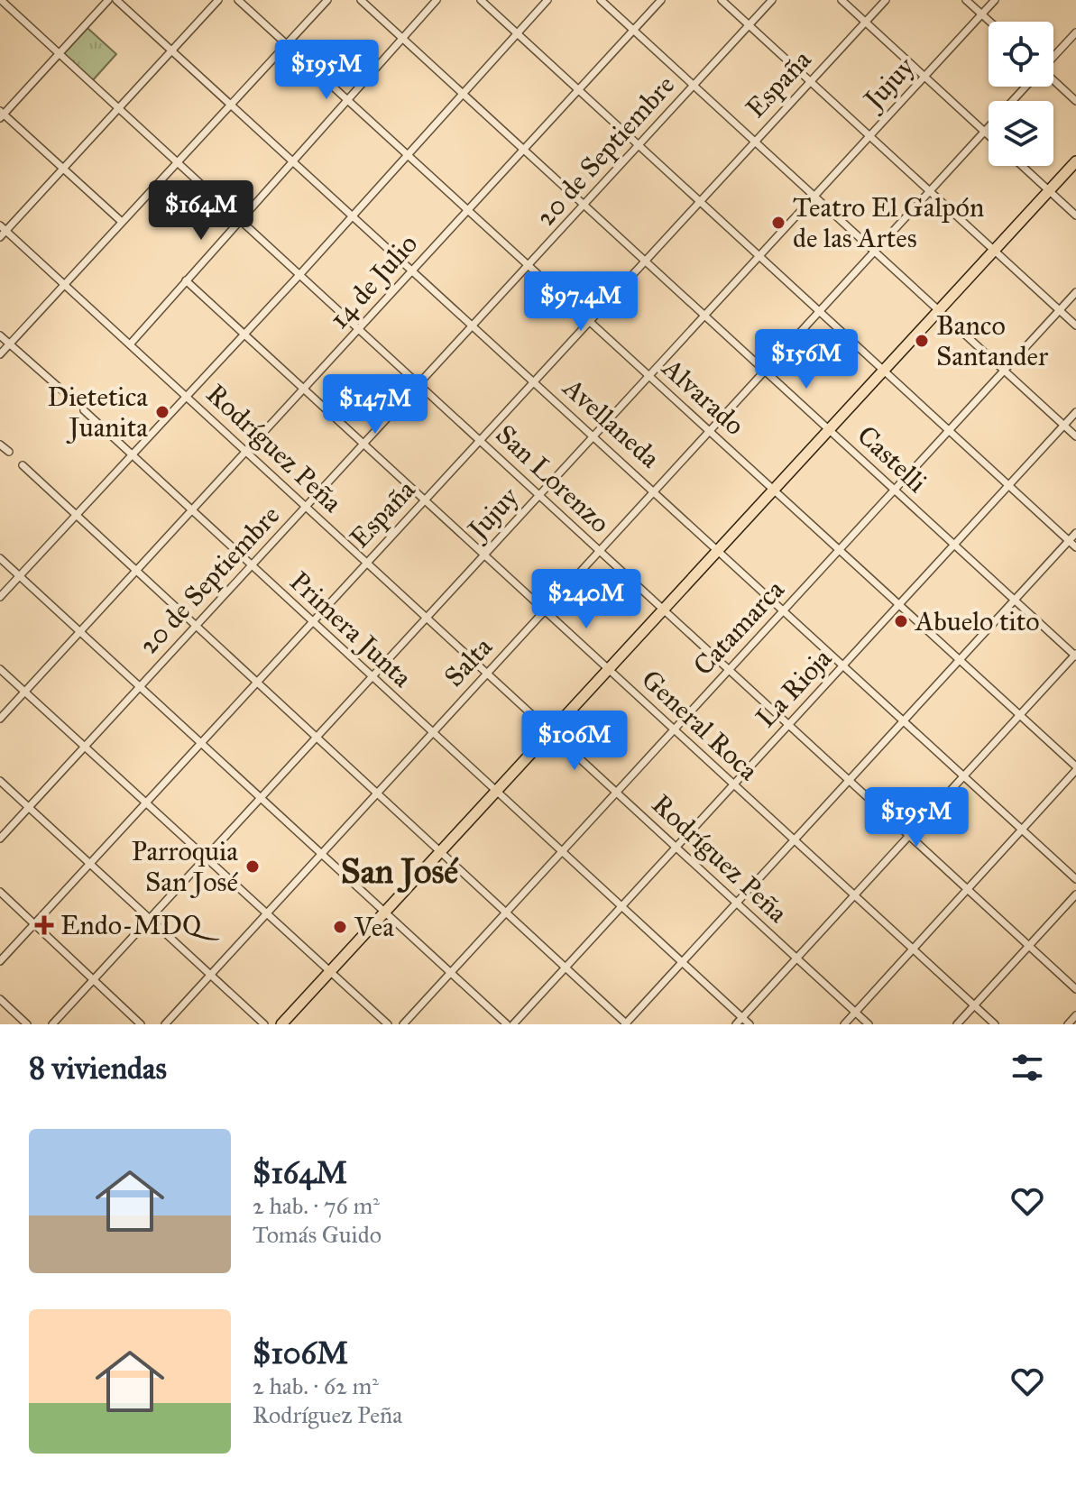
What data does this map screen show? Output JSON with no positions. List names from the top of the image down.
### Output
{
  "streets": {
    "street": [
      "Jujuy",
      "España",
      "20 de Septiembre",
      "14 de Julio",
      "Alvarado",
      "Avellaneda",
      "Rodríguez Peña",
      "Castelli",
      "San Lorenzo",
      "Catamarca",
      "Primera Junta",
      "Salta",
      "La Rioja",
      "General Roca"
    ]
  },
  "crossings": [
    ["Jujuy", "Alvarado"],
    ["Jujuy", "Avellaneda"],
    ["Jujuy", "Rodríguez Peña"],
    ["Jujuy", "Castelli"],
    ["Jujuy", "San Lorenzo"],
    ["Jujuy", "Primera Junta"],
    ["Jujuy", "General Roca"],
    ["España", "Alvarado"],
    ["España", "Avellaneda"],
    ["España", "Rodríguez Peña"],
    ["España", "Castelli"],
    ["España", "San Lorenzo"],
    ["España", "Primera Junta"],
    ["España", "General Roca"],
    ["20 de Septiembre", "Alvarado"],
    ["20 de Septiembre", "Avellaneda"],
    ["20 de Septiembre", "Rodríguez Peña"],
    ["20 de Septiembre", "Castelli"],
    ["20 de Septiembre", "San Lorenzo"],
    ["20 de Septiembre", "Primera Junta"],
    ["20 de Septiembre", "General Roca"],
    ["14 de Julio", "Alvarado"],
    ["14 de Julio", "Avellaneda"],
    ["14 de Julio", "Rodríguez Peña"],
    ["14 de Julio", "Castelli"],
    ["14 de Julio", "San Lorenzo"],
    ["14 de Julio", "Primera Junta"],
    ["14 de Julio", "General Roca"],
    ["Alvarado", "Catamarca"],
    ["Alvarado", "Salta"],
    ["Alvarado", "La Rioja"],
    ["Avellaneda", "Catamarca"],
    ["Avellaneda", "Salta"],
    ["Avellaneda", "La Rioja"],
    ["Rodríguez Peña", "Catamarca"],
    ["Rodríguez Peña", "Salta"],
    ["Rodríguez Peña", "La Rioja"],
    ["Castelli", "Catamarca"],
    ["Castelli", "Salta"],
    ["Castelli", "La Rioja"],
    ["San Lorenzo", "Catamarca"],
    ["San Lorenzo", "Salta"],
    ["San Lorenzo", "La Rioja"],
    ["Catamarca", "Primera Junta"],
    ["Catamarca", "General Roca"],
    ["Primera Junta", "Salta"],
    ["Primera Junta", "La Rioja"],
    ["Salta", "General Roca"],
    ["La Rioja", "General Roca"]
  ],
  "districts": ["San José"],
  "places": {
    "other": [
      "Teatro El Galpón de las Artes",
      "Banco Santander",
      "Dietetica Juanita",
      "Abuelo tito",
      "Parroquia San José",
      "Vea"
    ],
    "health": ["Endo-MDQ"]
  },
  "page": {
    "price": [
      "$195M",
      "$164M",
      "$97.4M",
      "$156M",
      "$147M",
      "$240M",
      "$106M",
      "$195M"
    ],
    "heading": "8 viviendas",
    "list": [
      {
        "name": "$164M",
        "note": "2 hab. · 76 m² · Tomás Guido"
      },
      {
        "name": "$106M",
        "note": "2 hab. · 62 m² · Rodríguez Peña"
      }
    ]
  }
}
